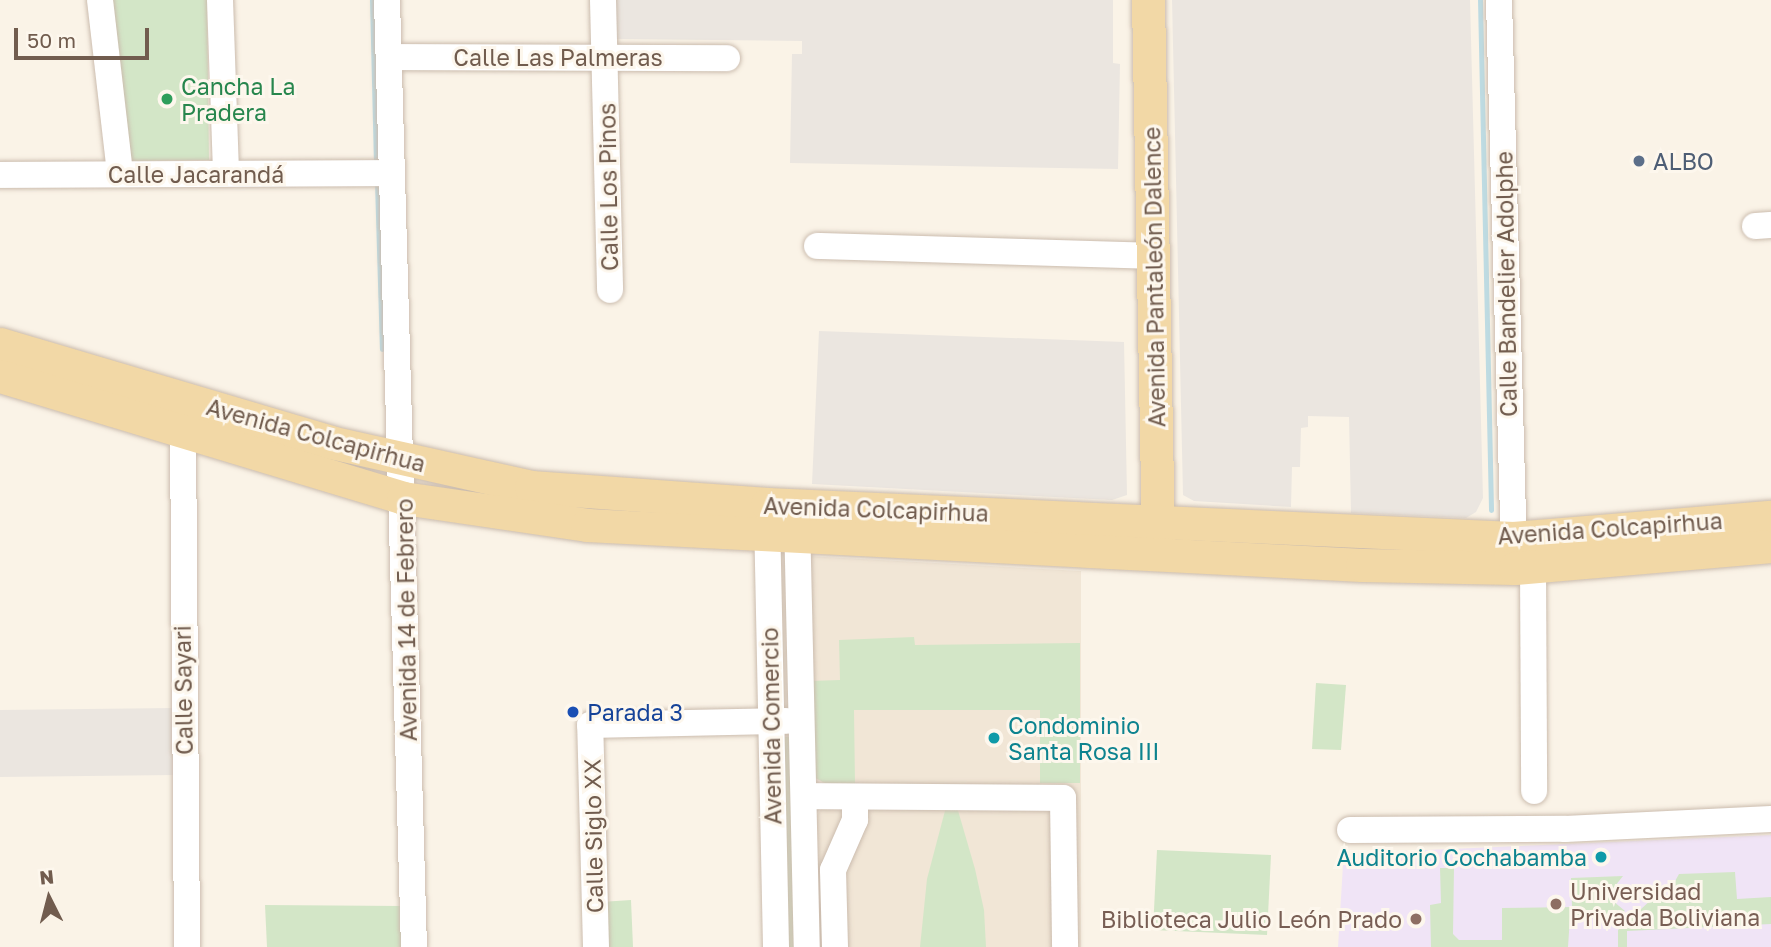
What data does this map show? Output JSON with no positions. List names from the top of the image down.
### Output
{
  "streets": {
    "main road": ["Avenida Pantaleón Dalence", "Avenida Colcapirhua"],
    "street": [
      "Calle Las Palmeras",
      "Calle Jacarandá",
      "Calle Los Pinos",
      "Calle Bandelier Adolphe",
      "Avenida 14 de Febrero",
      "Calle Sayari",
      "Avenida Comercio",
      "Calle Siglo XX"
    ]
  },
  "crossings": [
    ["Calle Las Palmeras", "Calle Los Pinos"],
    ["Calle Las Palmeras", "Avenida 14 de Febrero"],
    ["Calle Jacarandá", "Avenida 14 de Febrero"],
    ["Avenida Pantaleón Dalence", "Avenida Colcapirhua"],
    ["Calle Bandelier Adolphe", "Avenida Colcapirhua"],
    ["Avenida Colcapirhua", "Avenida 14 de Febrero"],
    ["Avenida Colcapirhua", "Calle Sayari"],
    ["Avenida Colcapirhua", "Avenida Comercio"],
    ["Avenida Comercio", "Calle Siglo XX"]
  ],
  "places": [
    "Cancha La Pradera",
    "ALBO",
    "Parada 3",
    "Condominio Santa Rosa III",
    "Auditorio Cochabamba",
    "Universidad Privada Boliviana",
    "Biblioteca Julio León Prado"
  ],
  "scale_bar": "50 m",
  "north": "top"
}
